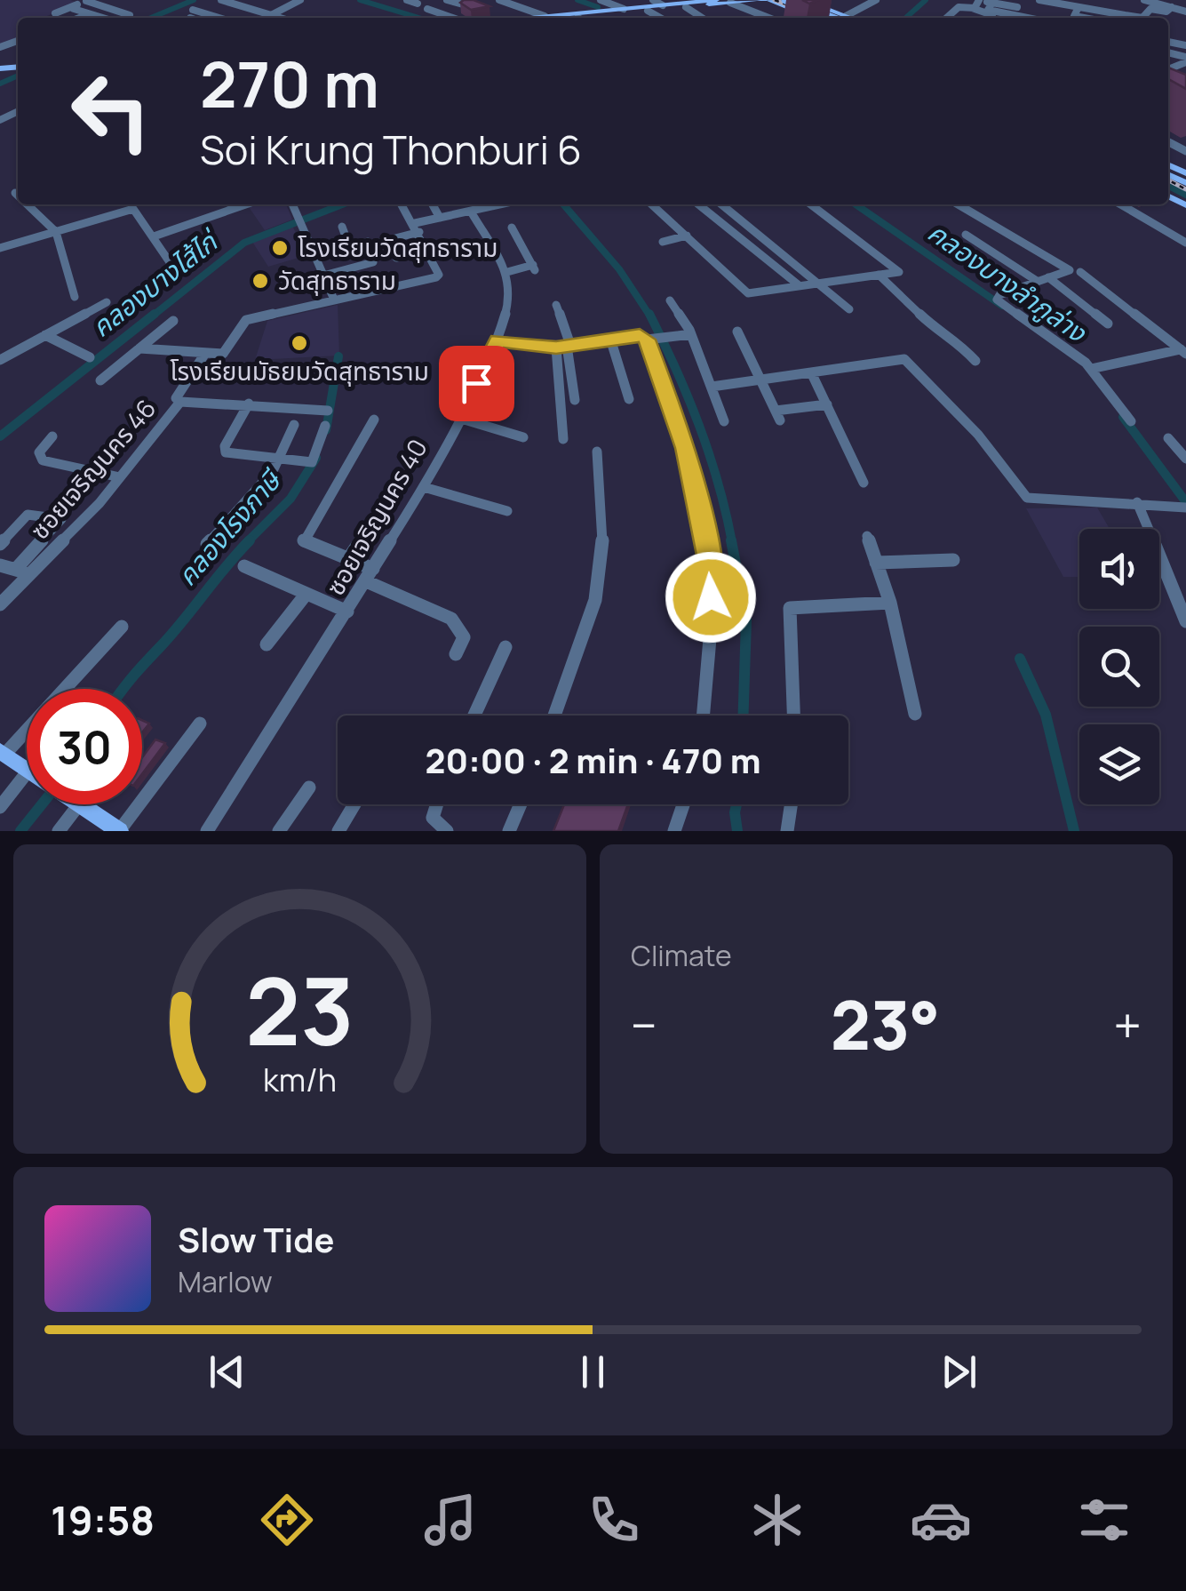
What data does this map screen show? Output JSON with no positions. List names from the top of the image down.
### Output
{
  "streets": {
    "street": ["ซอยเจริญนคร 46", "ซอยเจริญนคร 40"]
  },
  "water": ["คลองบางลำภูล่าง", "คลองบางไส้ไก่", "คลองโรงภาษี"],
  "places": ["โรงเรียนวัดสุทธาราม", "วัดสุทธาราม", "โรงเรียนมัธยมวัดสุทธาราม"],
  "page": {
    "turn": ["270 m", "Soi Krung Thonburi 6"],
    "limit": "30",
    "trip": "20:00 · 2 min · 470 m",
    "tile": "Climate",
    "heat": ["−", "23°", "+"],
    "song": ["Slow Tide", "Marlow"],
    "tabs": "19:58",
    "gauge": ["23", "km/h"]
  }
}
